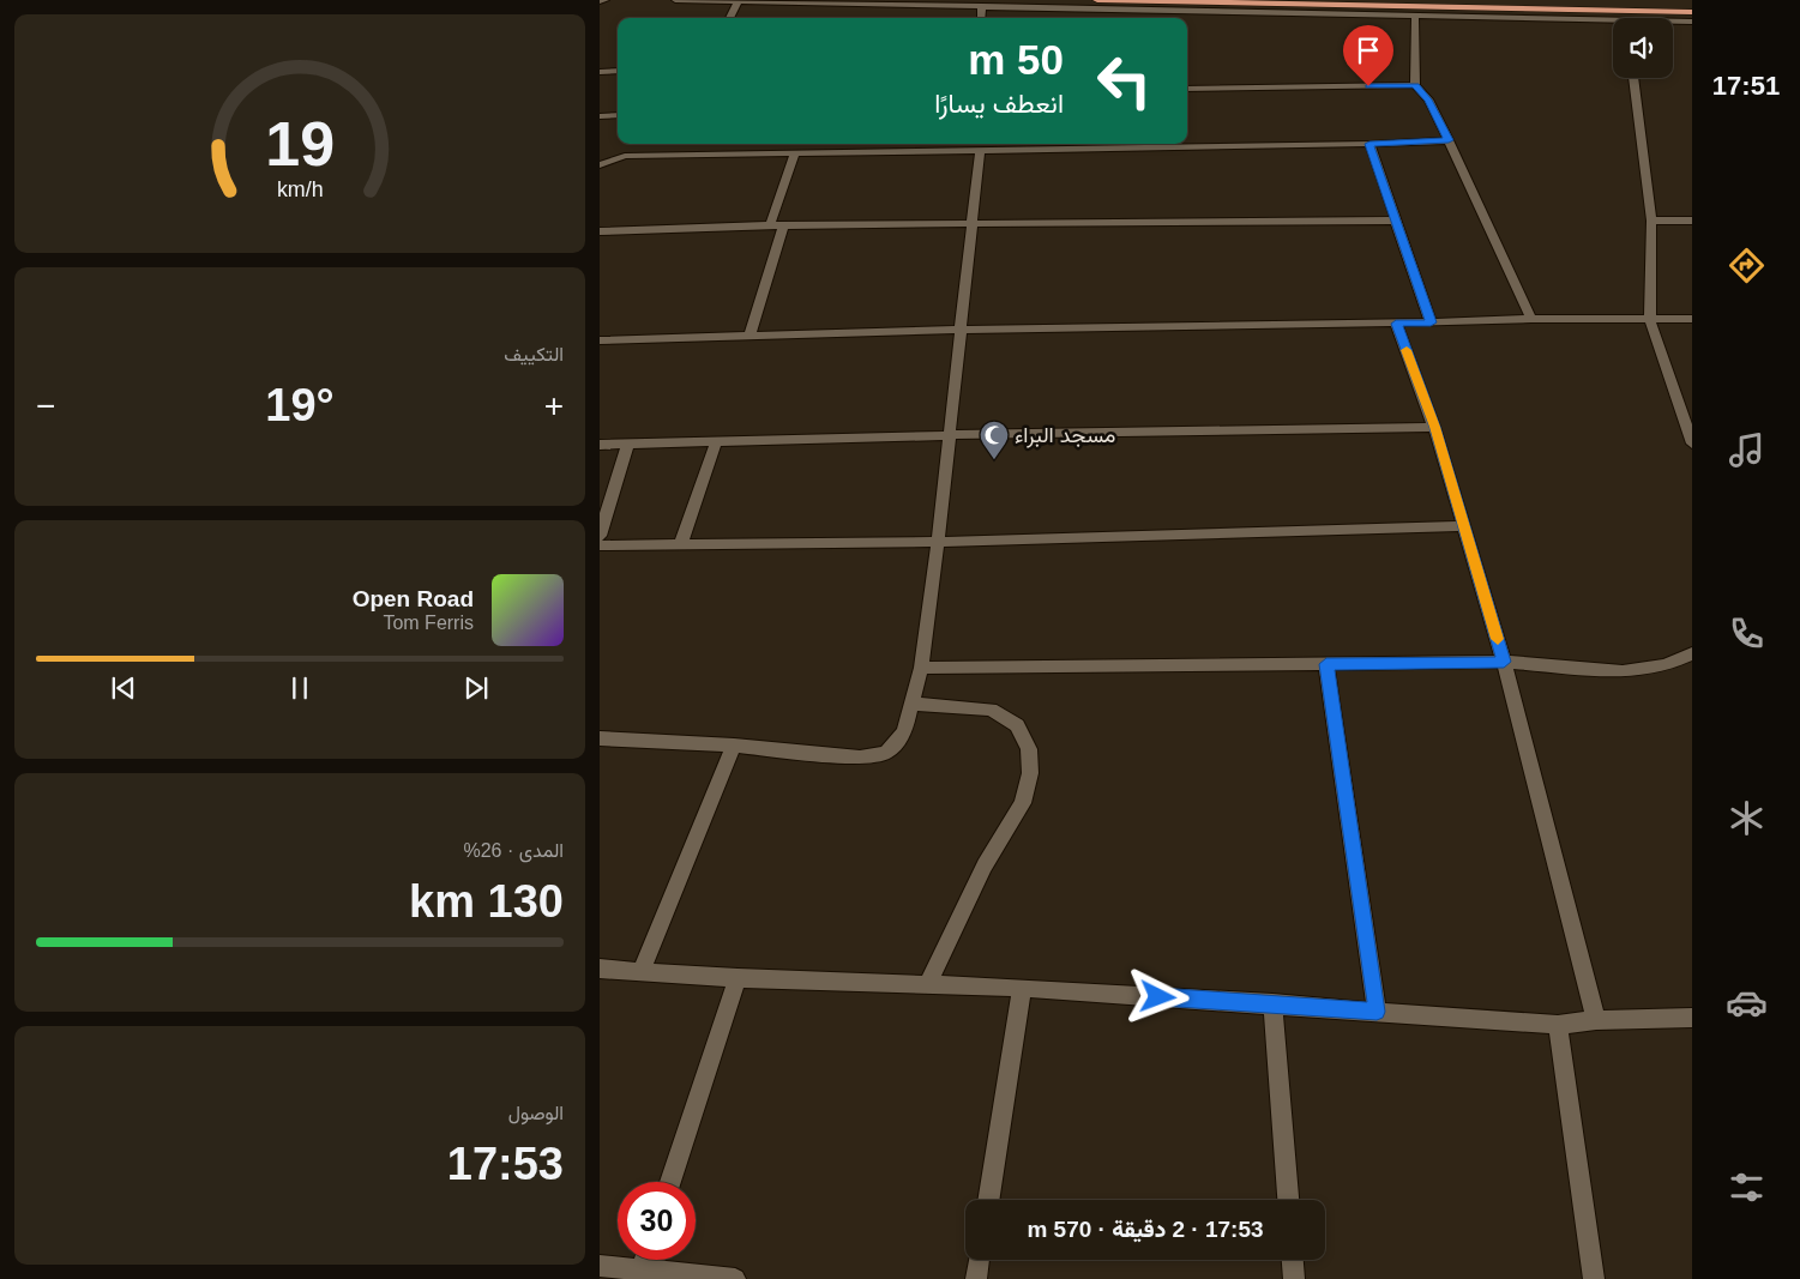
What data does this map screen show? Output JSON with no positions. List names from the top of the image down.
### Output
{
  "places": {
    "mosque": ["مسجد البراء"]
  },
  "page": {
    "tabs": "17:51",
    "turn": ["50 m", "انعطف يسارًا"],
    "tile": [
      "التكييف",
      ["المدى · 26%", "130 km"],
      ["الوصول", "17:53"]
    ],
    "heat": ["−", "19°", "+"],
    "song": ["Open Road", "Tom Ferris"],
    "limit": "30",
    "trip": "17:53 · 2 دقيقة · 570 m",
    "gauge": ["19", "km/h"]
  }
}
